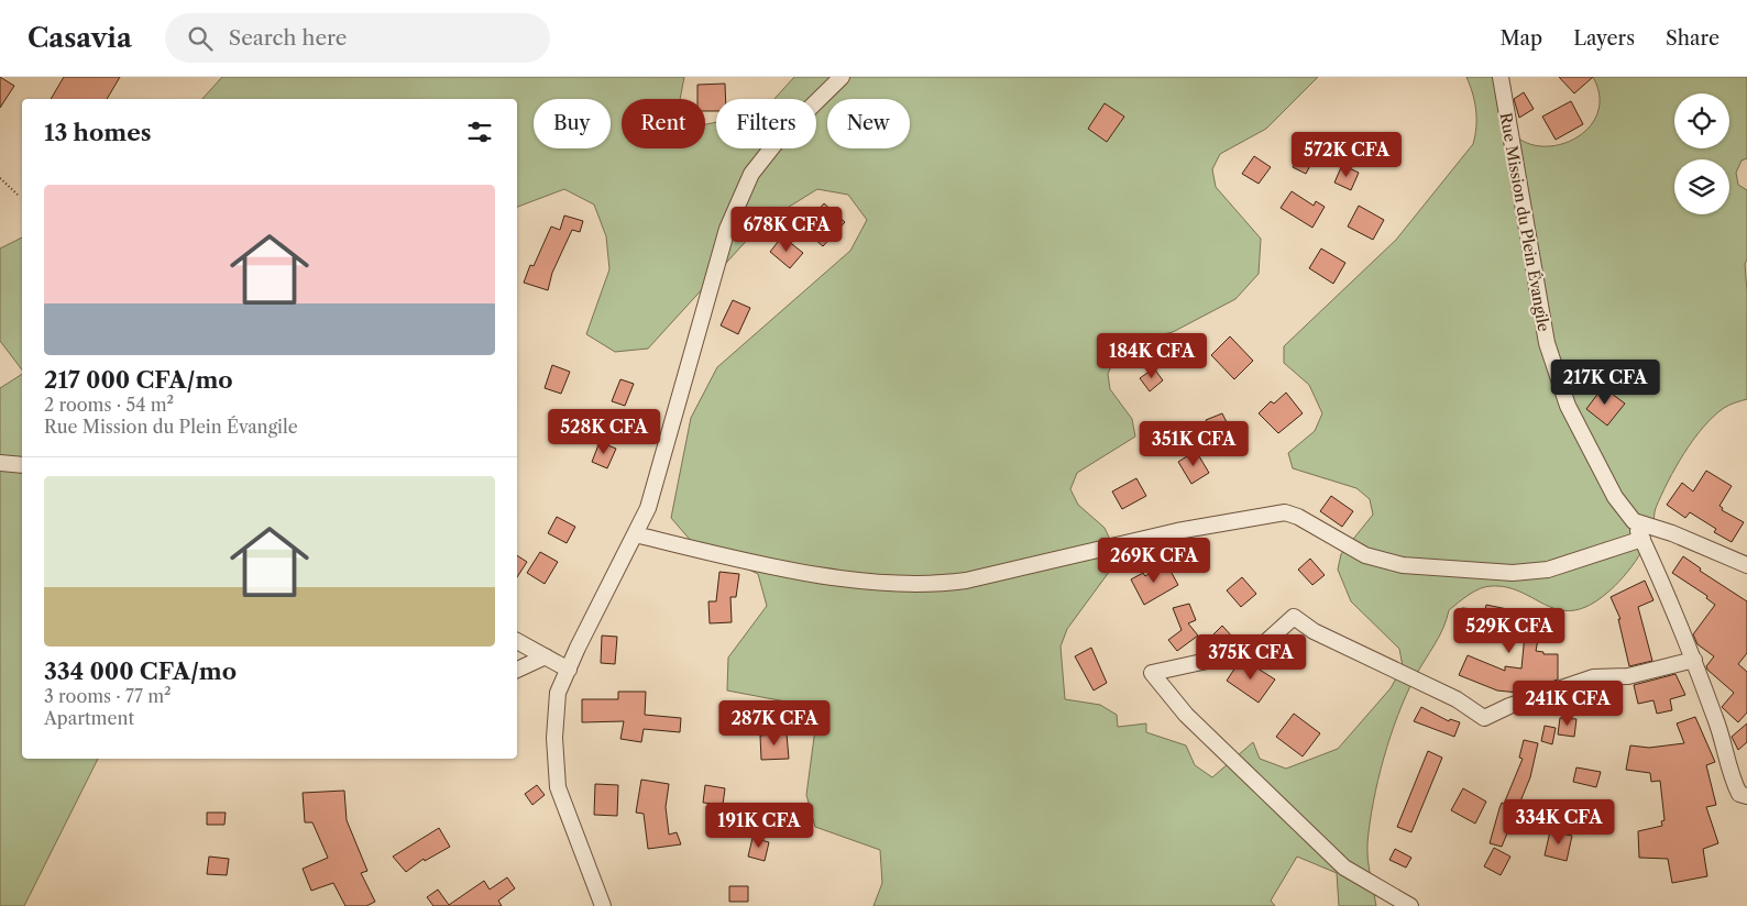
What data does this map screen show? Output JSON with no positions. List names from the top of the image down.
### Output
{
  "streets": {
    "street": ["Rue Mission du Plein Évangile"]
  },
  "page": {
    "header": "Casavia",
    "search": "Search here",
    "nav": ["Map", "Layers", "Share"],
    "chip": [
      "Buy",
      "Rent",
      "Filters",
      "New"
    ],
    "heading": "13 homes",
    "price": [
      "572K CFA",
      "678K CFA",
      "184K CFA",
      "217K CFA",
      "528K CFA",
      "351K CFA",
      "269K CFA",
      "529K CFA",
      "375K CFA",
      "241K CFA",
      "287K CFA",
      "334K CFA",
      "191K CFA"
    ],
    "list": [
      {
        "name": "217 000 CFA/mo",
        "note": "2 rooms · 54 m² · Rue Mission du Plein Évangile"
      },
      {
        "name": "334 000 CFA/mo",
        "note": "3 rooms · 77 m² · Apartment"
      }
    ]
  }
}
